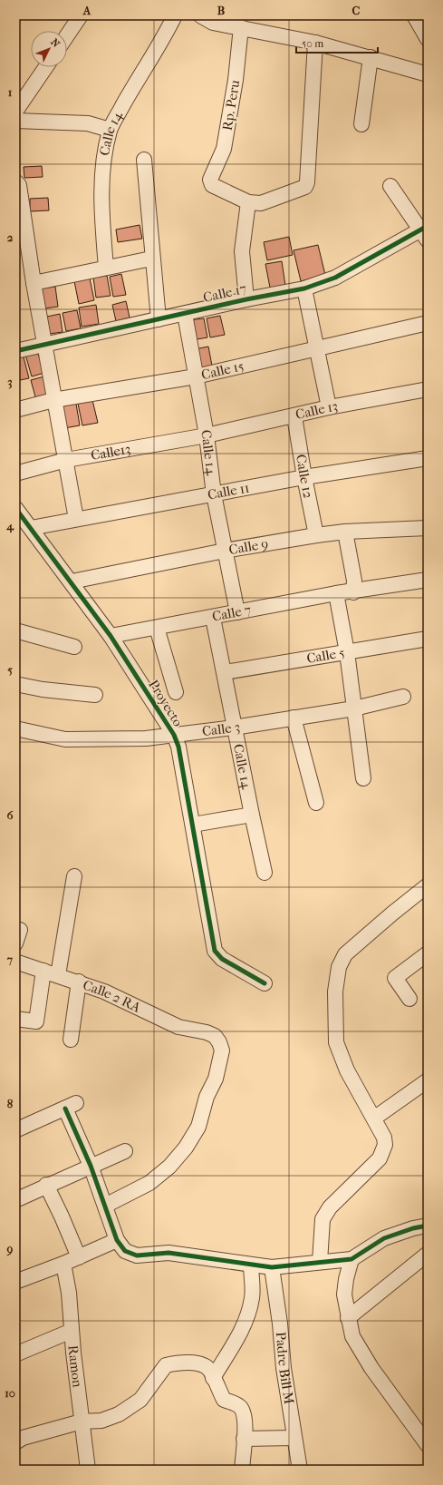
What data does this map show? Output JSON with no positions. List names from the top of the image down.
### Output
{
  "streets": {
    "street": [
      "Rp. Peru",
      "Calle 14",
      "Calle 17",
      "Calle 15",
      "Calle 13",
      "Calle13",
      "Calle 12",
      "Calle 11",
      "Calle 9",
      "Calle 7",
      "Calle 5",
      "Proyecto",
      "Calle 3",
      "Calle 2 RA",
      "Ramon",
      "Padre Bill M"
    ]
  },
  "crossings": [
    ["Calle 14", "Calle 17"],
    ["Calle 14", "Calle 15"],
    ["Calle 14", "Calle 13"],
    ["Calle 14", "Calle13"],
    ["Calle 14", "Calle 11"],
    ["Calle 14", "Calle 9"],
    ["Calle 14", "Calle 7"],
    ["Calle 14", "Calle 5"],
    ["Calle 14", "Calle 3"],
    ["Calle 13", "Calle13"],
    ["Calle 13", "Calle 12"],
    ["Calle 12", "Calle 11"],
    ["Calle 12", "Calle 9"],
    ["Calle 11", "Proyecto"],
    ["Calle 9", "Proyecto"],
    ["Calle 7", "Proyecto"],
    ["Proyecto", "Calle 3"]
  ],
  "scale_bar": "50 m",
  "north": "top right",
  "grid": {
    "columns": ["A", "B", "C"],
    "rows": [
      "1",
      "2",
      "3",
      "4",
      "5",
      "6",
      "7",
      "8",
      "9",
      "10"
    ]
  }
}
